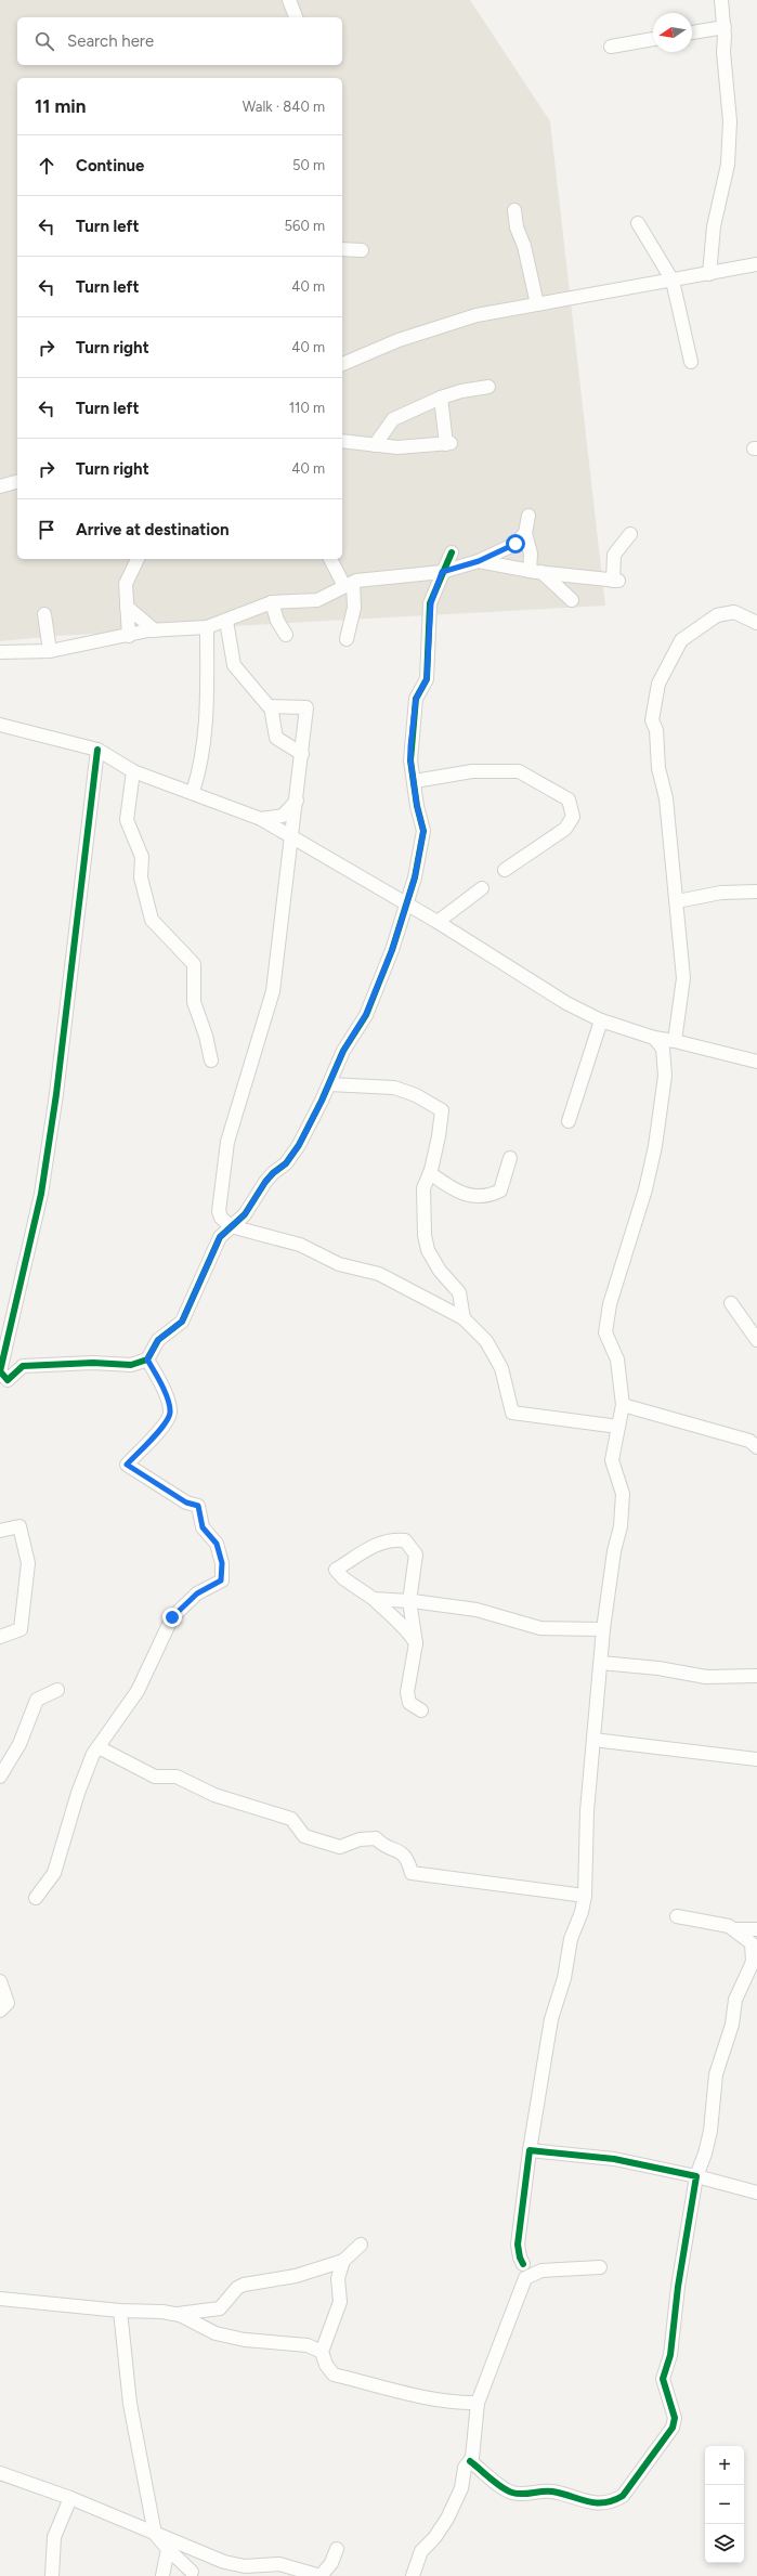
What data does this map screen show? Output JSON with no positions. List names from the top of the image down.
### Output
{
  "north": "left",
  "page": {
    "search": "Search here",
    "heading": ["11 min", "Walk · 840 m"],
    "list": [
      ["Continue", "50 m"],
      ["Turn left", "560 m"],
      ["Turn left", "40 m"],
      ["Turn right", "40 m"],
      ["Turn left", "110 m"],
      ["Turn right", "40 m"],
      "Arrive at destination"
    ],
    "map_buttons": ["+", "−"]
  }
}
